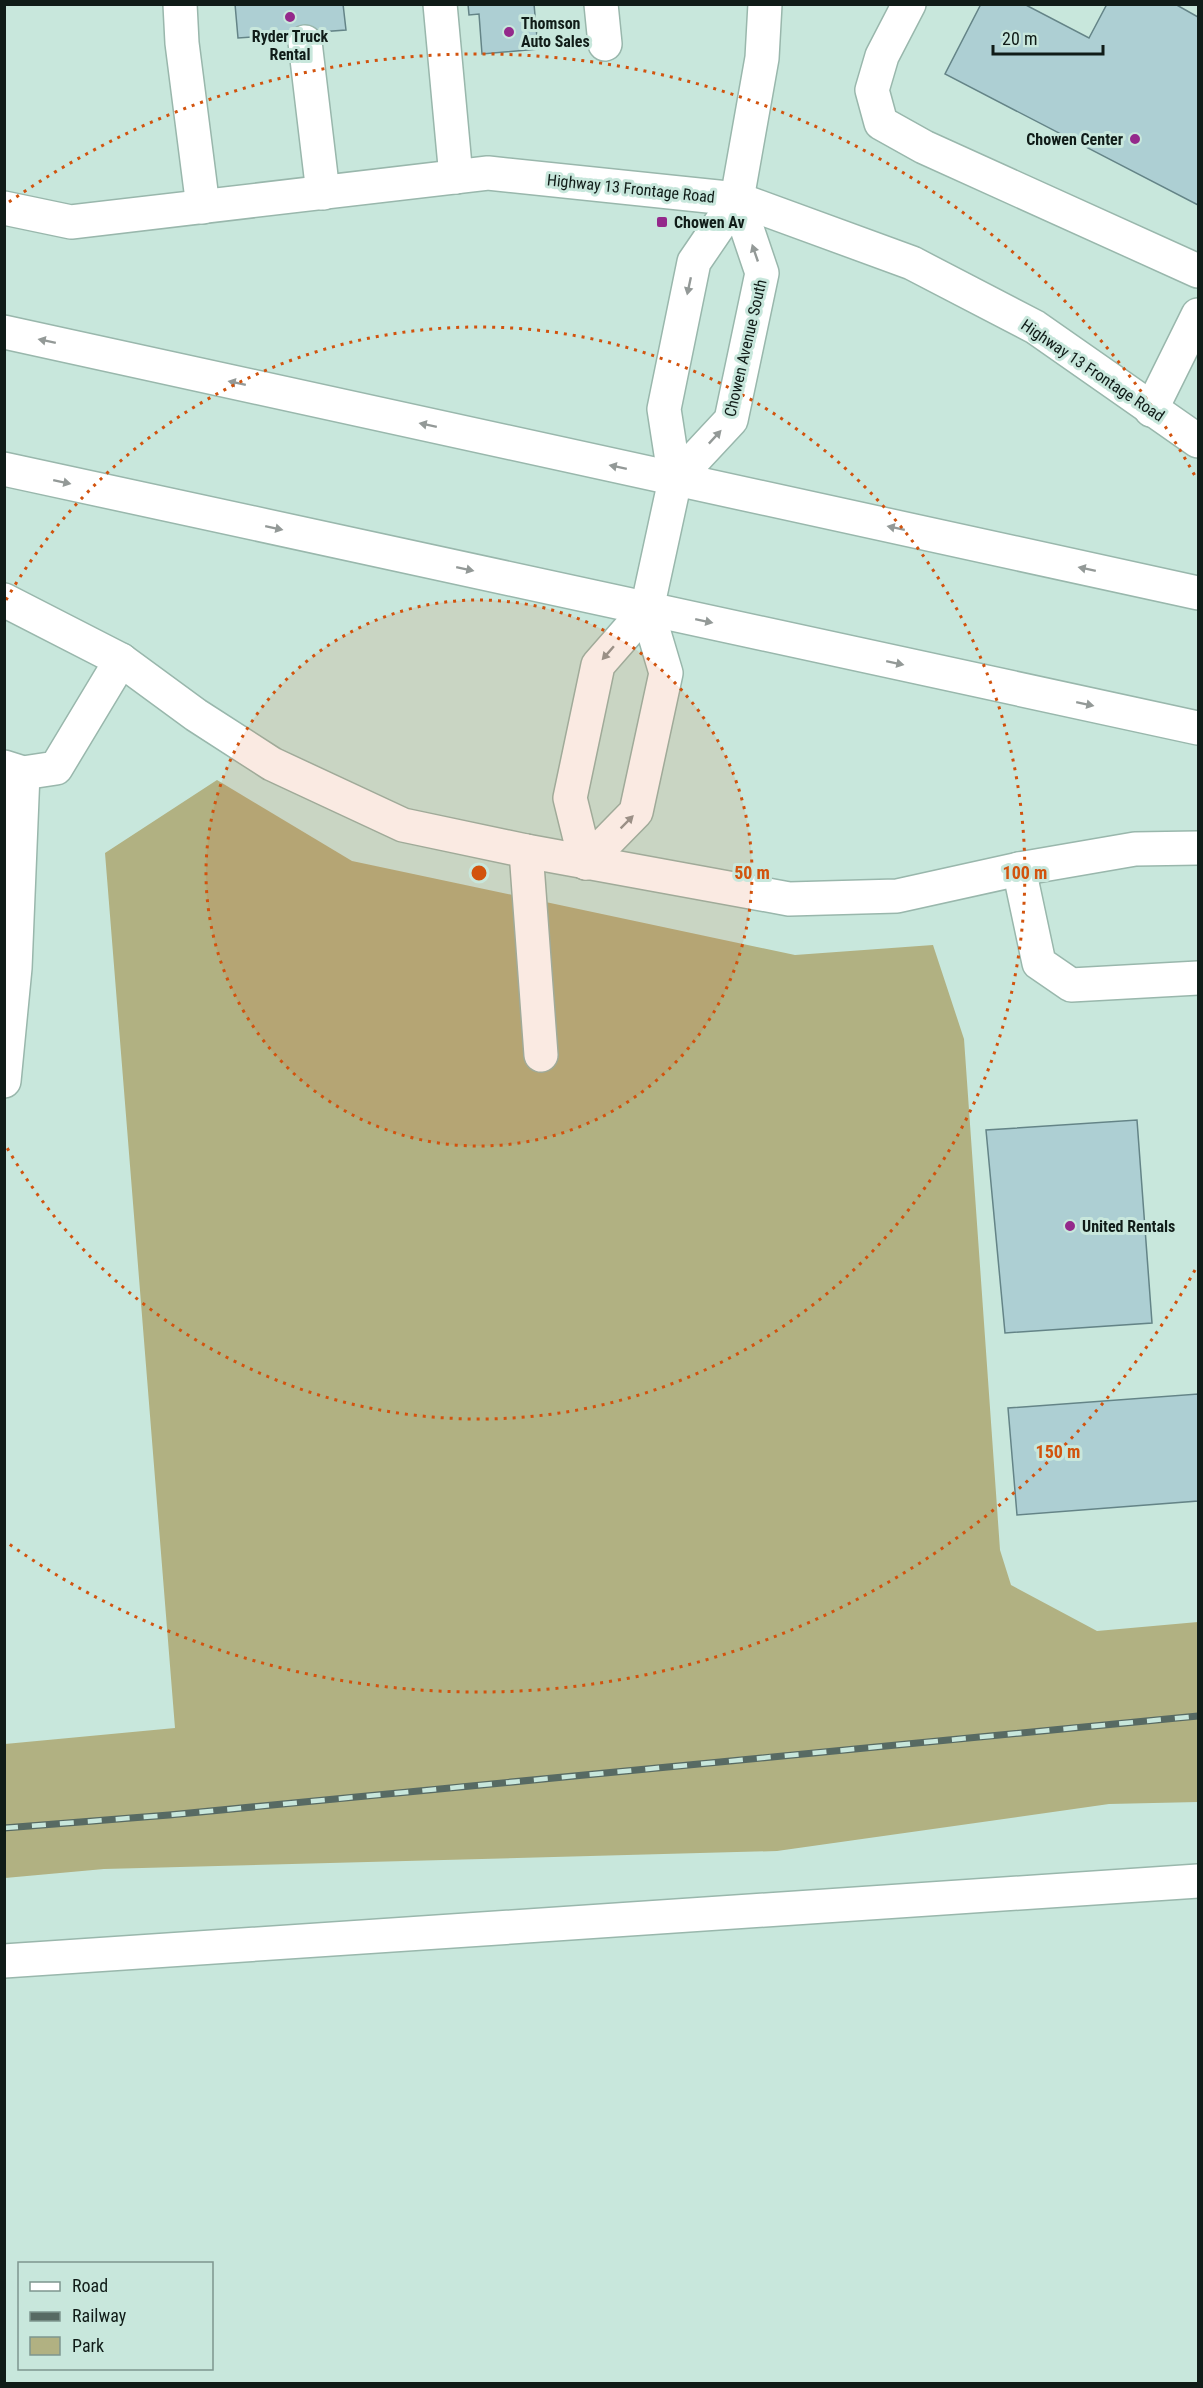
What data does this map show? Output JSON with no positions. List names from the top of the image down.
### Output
{
  "streets": {
    "main road": ["Highway 13 Frontage Road", "Chowen Avenue South"]
  },
  "crossings": [
    ["Highway 13 Frontage Road", "Chowen Avenue South"]
  ],
  "places": {
    "other": [
      "Ryder Truck Rental",
      "Thomson Auto Sales",
      "Chowen Center",
      "United Rentals"
    ],
    "transit": ["Chowen Av"]
  },
  "legend": ["Road", "Railway", "Park"],
  "scale_bar": "20 m",
  "rings": ["50 m", "100 m", "150 m"]
}
